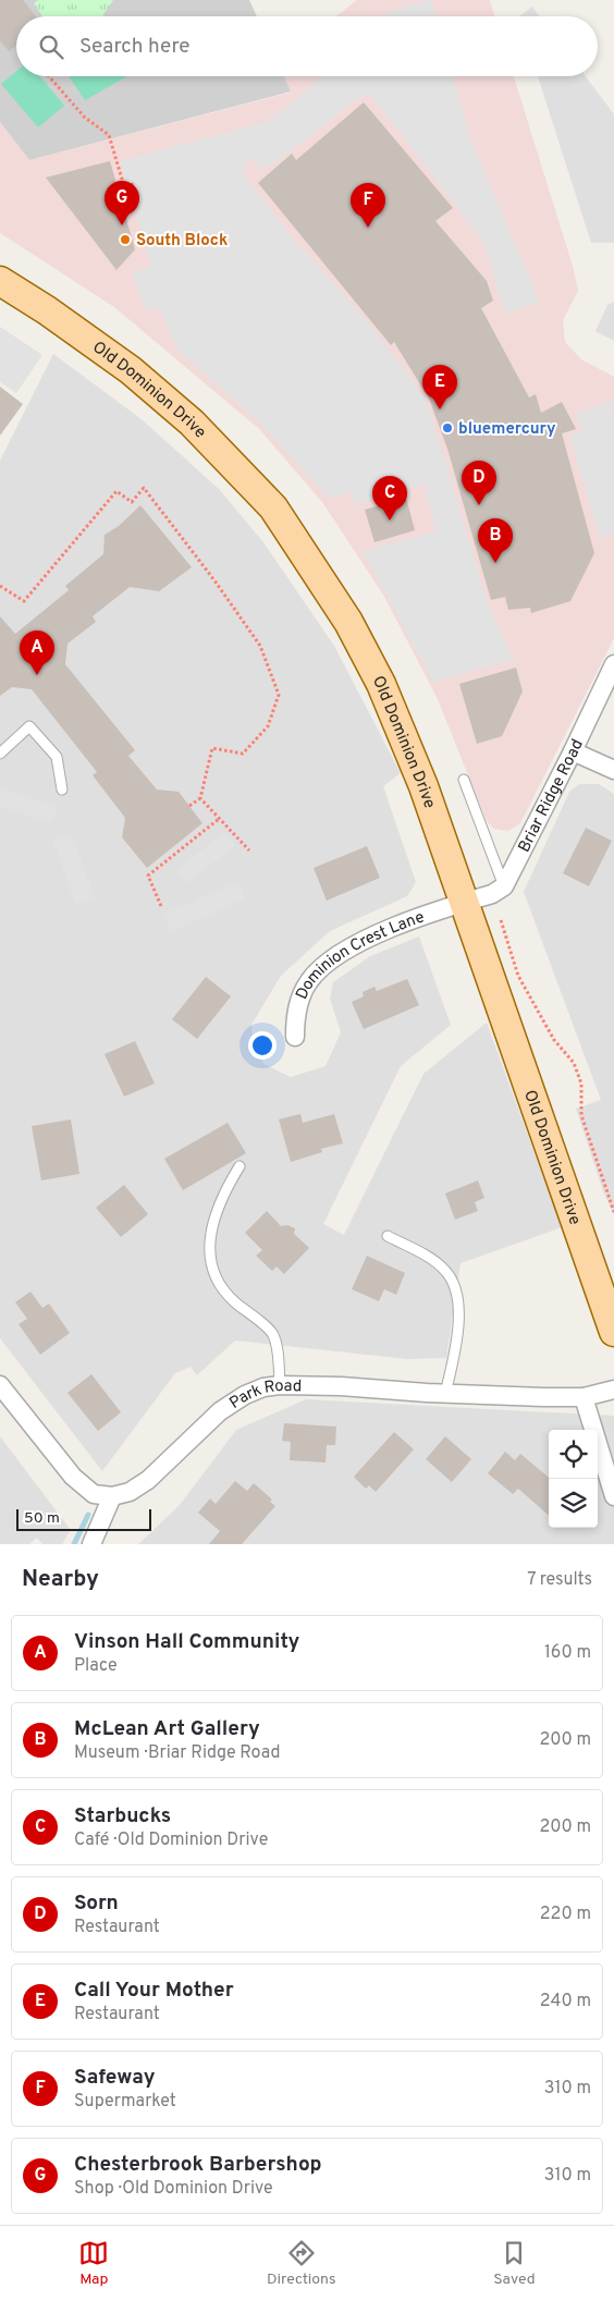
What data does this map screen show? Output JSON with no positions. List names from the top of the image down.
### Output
{
  "streets": {
    "main road": ["Old Dominion Drive"],
    "street": ["Briar Ridge Road", "Dominion Crest Lane", "Park Road"]
  },
  "crossings": [
    ["Old Dominion Drive", "Dominion Crest Lane"]
  ],
  "places": ["South Block", "bluemercury"],
  "scale_bar": "50 m",
  "page": {
    "search": "Search here",
    "pins": [
      "G",
      "F",
      "E",
      "D",
      "C",
      "B",
      "A"
    ],
    "scale": "50 m",
    "heading": ["Nearby", "7 results"],
    "list": [
      {
        "mark": "A",
        "name": "Vinson Hall Community",
        "note": "Place",
        "value": "160 m"
      },
      {
        "mark": "B",
        "name": "McLean Art Gallery",
        "note": "Museum · Briar Ridge Road",
        "value": "200 m"
      },
      {
        "mark": "C",
        "name": "Starbucks",
        "note": "Café · Old Dominion Drive",
        "value": "200 m"
      },
      {
        "mark": "D",
        "name": "Sorn",
        "note": "Restaurant",
        "value": "220 m"
      },
      {
        "mark": "E",
        "name": "Call Your Mother",
        "note": "Restaurant",
        "value": "240 m"
      },
      {
        "mark": "F",
        "name": "Safeway",
        "note": "Supermarket",
        "value": "310 m"
      },
      {
        "mark": "G",
        "name": "Chesterbrook Barbershop",
        "note": "Shop · Old Dominion Drive",
        "value": "310 m"
      }
    ],
    "nav": ["Map", "Directions", "Saved"]
  }
}
